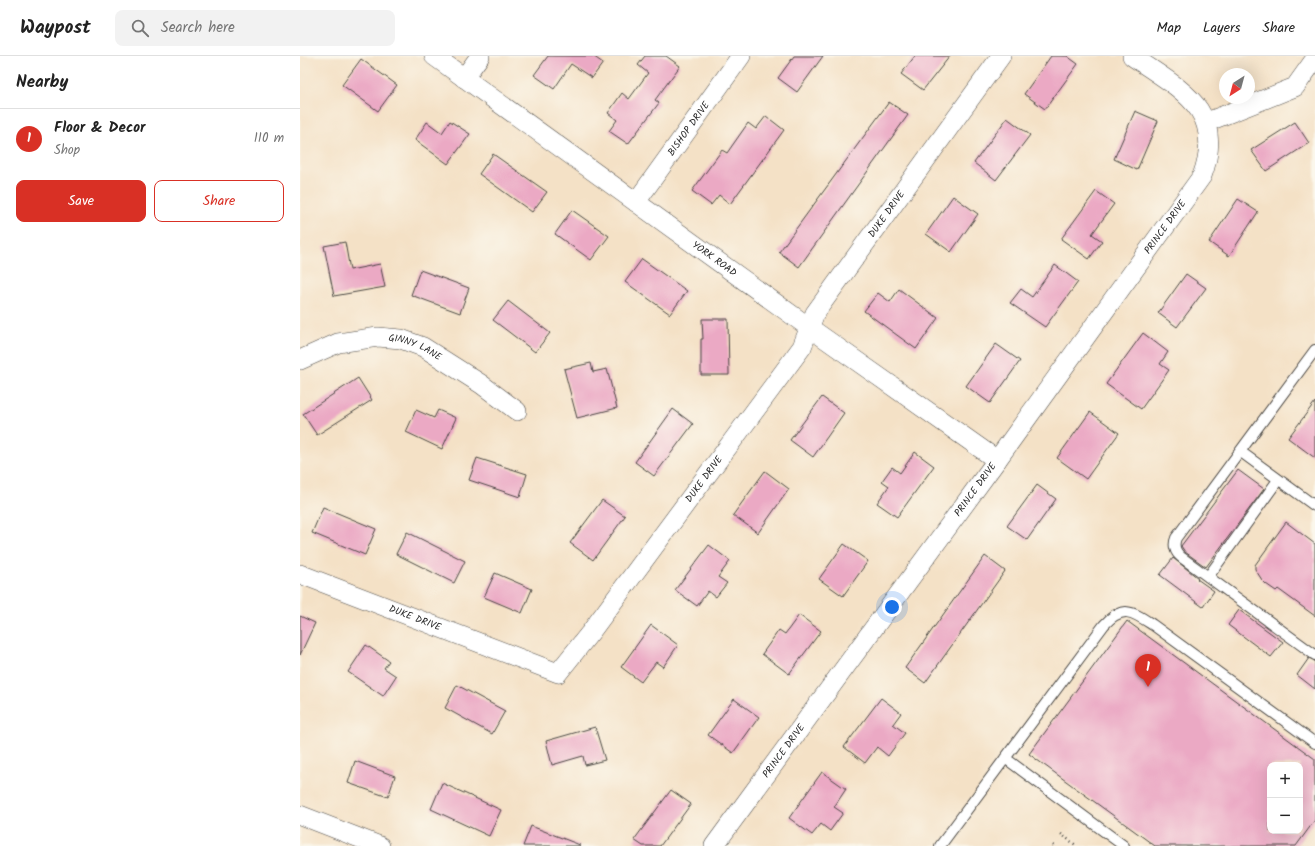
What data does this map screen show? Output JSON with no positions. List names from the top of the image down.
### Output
{
  "streets": {
    "street": [
      "BISHOP DRIVE",
      "DUKE DRIVE",
      "PRINCE DRIVE",
      "YORK ROAD",
      "GINNY LANE"
    ]
  },
  "crossings": [
    ["BISHOP DRIVE", "YORK ROAD"],
    ["DUKE DRIVE", "YORK ROAD"],
    ["PRINCE DRIVE", "YORK ROAD"]
  ],
  "north": "bottom left",
  "page": {
    "header": "Waypost",
    "search": "Search here",
    "nav": ["Map", "Layers", "Share"],
    "heading": "Nearby",
    "list": [
      {
        "mark": "1",
        "name": "Floor & Decor",
        "note": "Shop",
        "value": "110 m"
      }
    ],
    "buttons": ["Save", "Share"],
    "pins": "1",
    "map_buttons": ["+", "−"]
  }
}
